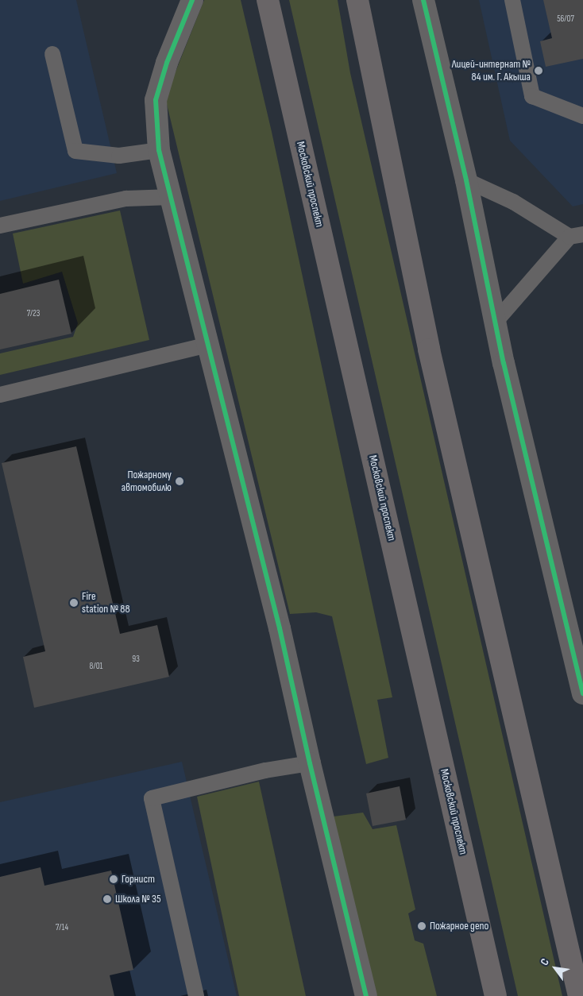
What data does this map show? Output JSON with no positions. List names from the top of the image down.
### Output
{
  "streets": {
    "main road": ["Московский проспект"]
  },
  "places": [
    "Лицей-интернат № 84 им. Г. Акыша",
    "Пожарному автомобилю",
    "Fire station № 88",
    "Горнист",
    "Школа № 35",
    "Пожарное депо"
  ],
  "house_numbers": [
    "56/07",
    "7/23",
    "93",
    "8/01",
    "7/14"
  ],
  "north": "top left"
}
